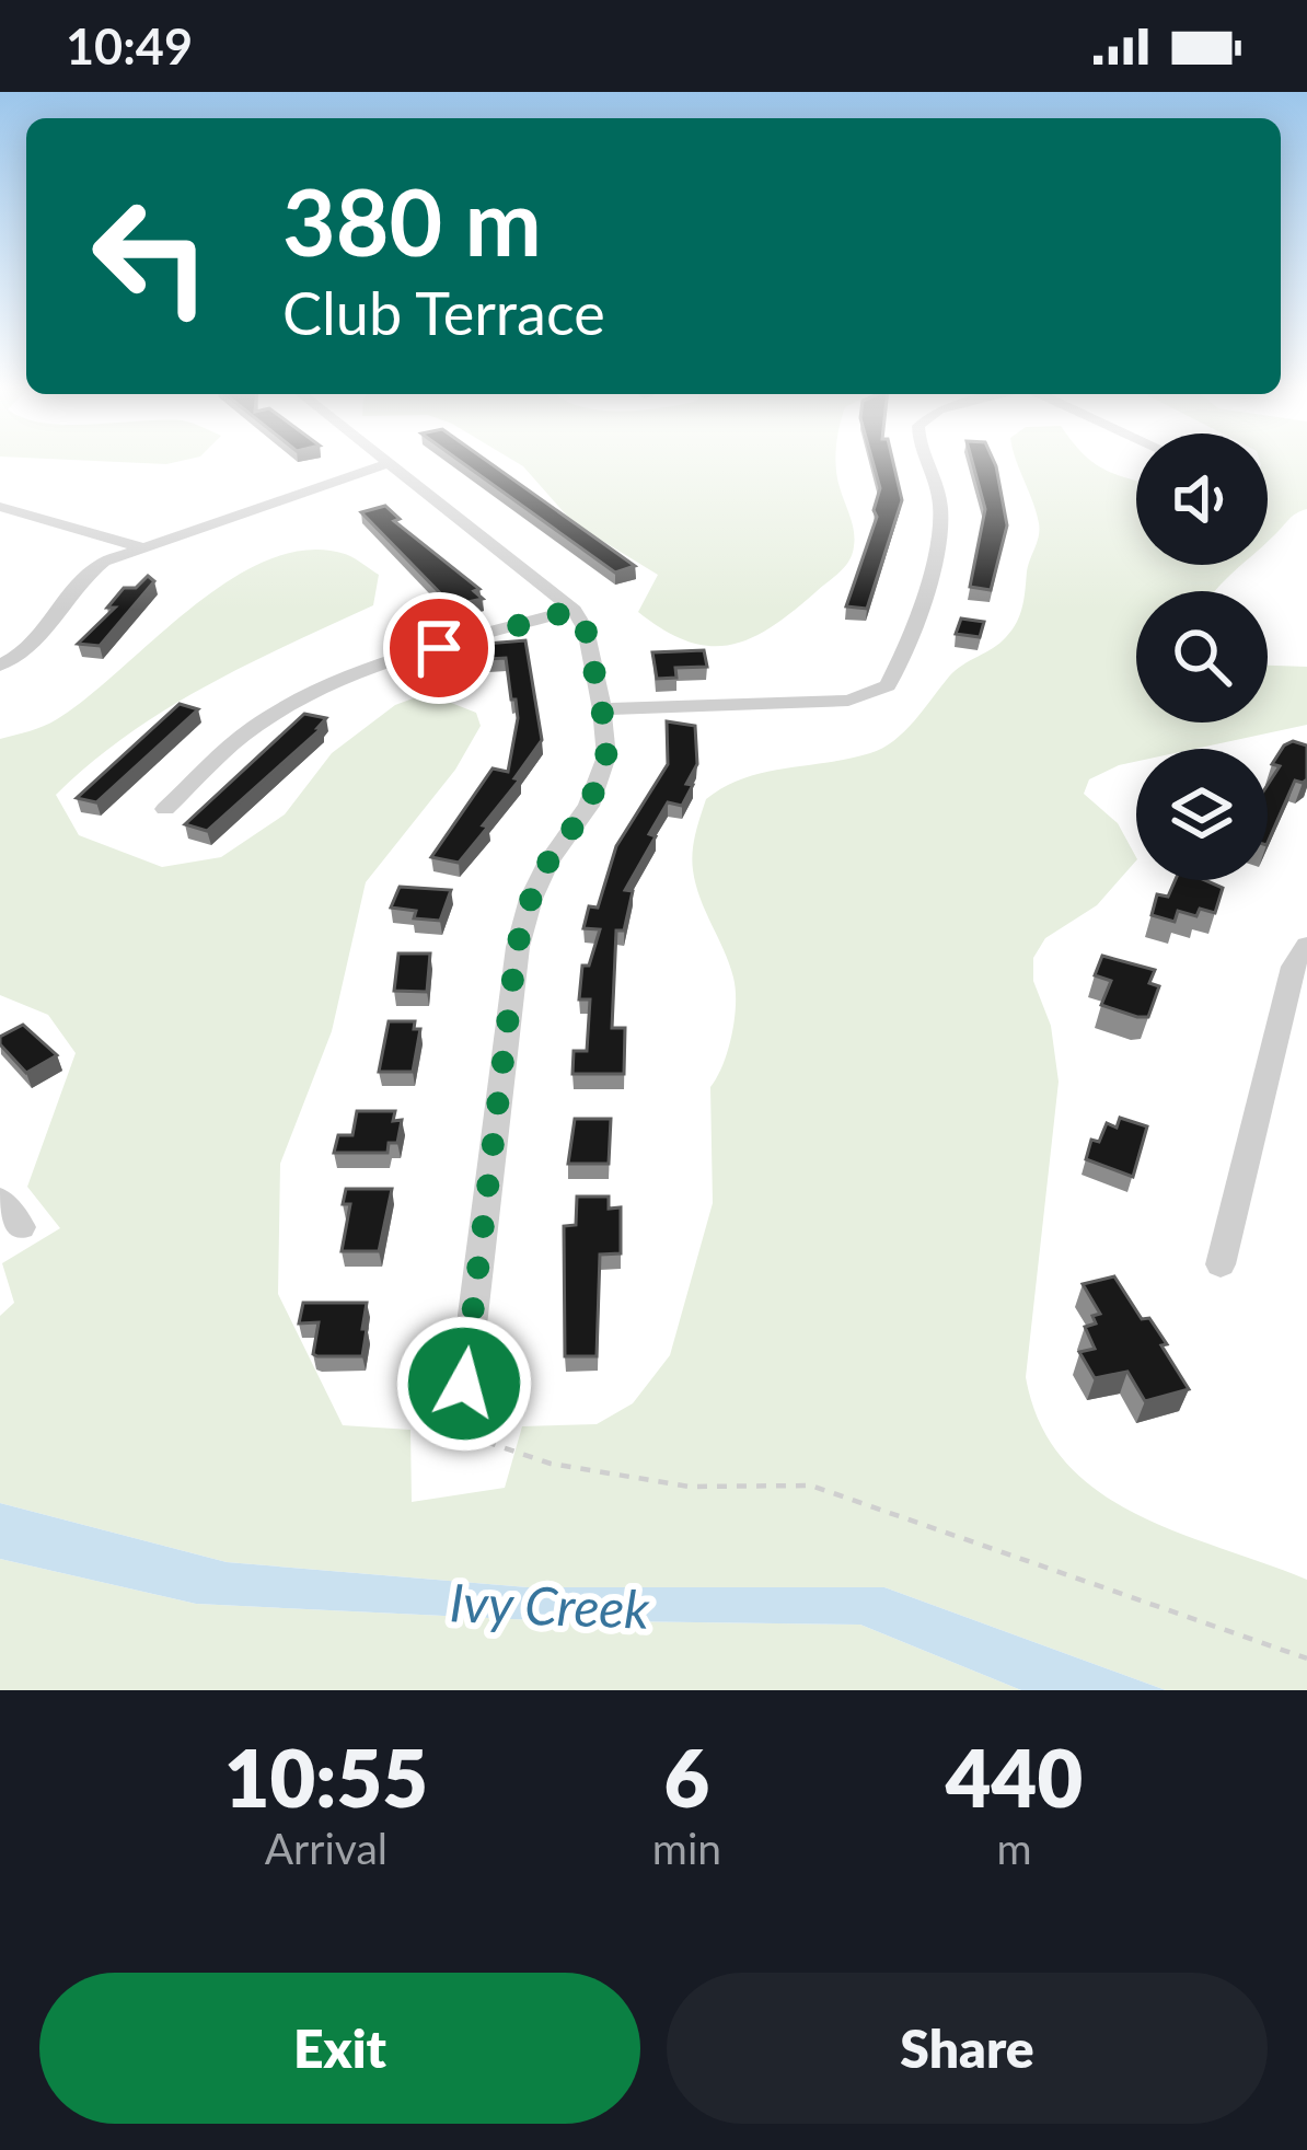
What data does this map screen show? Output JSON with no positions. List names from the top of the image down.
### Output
{
  "water": ["Ivy Creek"],
  "page": {
    "status": "10:49",
    "turn": ["380 m", "Club Terrace"],
    "eta": [
      "10:55",
      "Arrival",
      "6",
      "min",
      "440",
      "m"
    ],
    "buttons": ["Exit", "Share"]
  }
}
